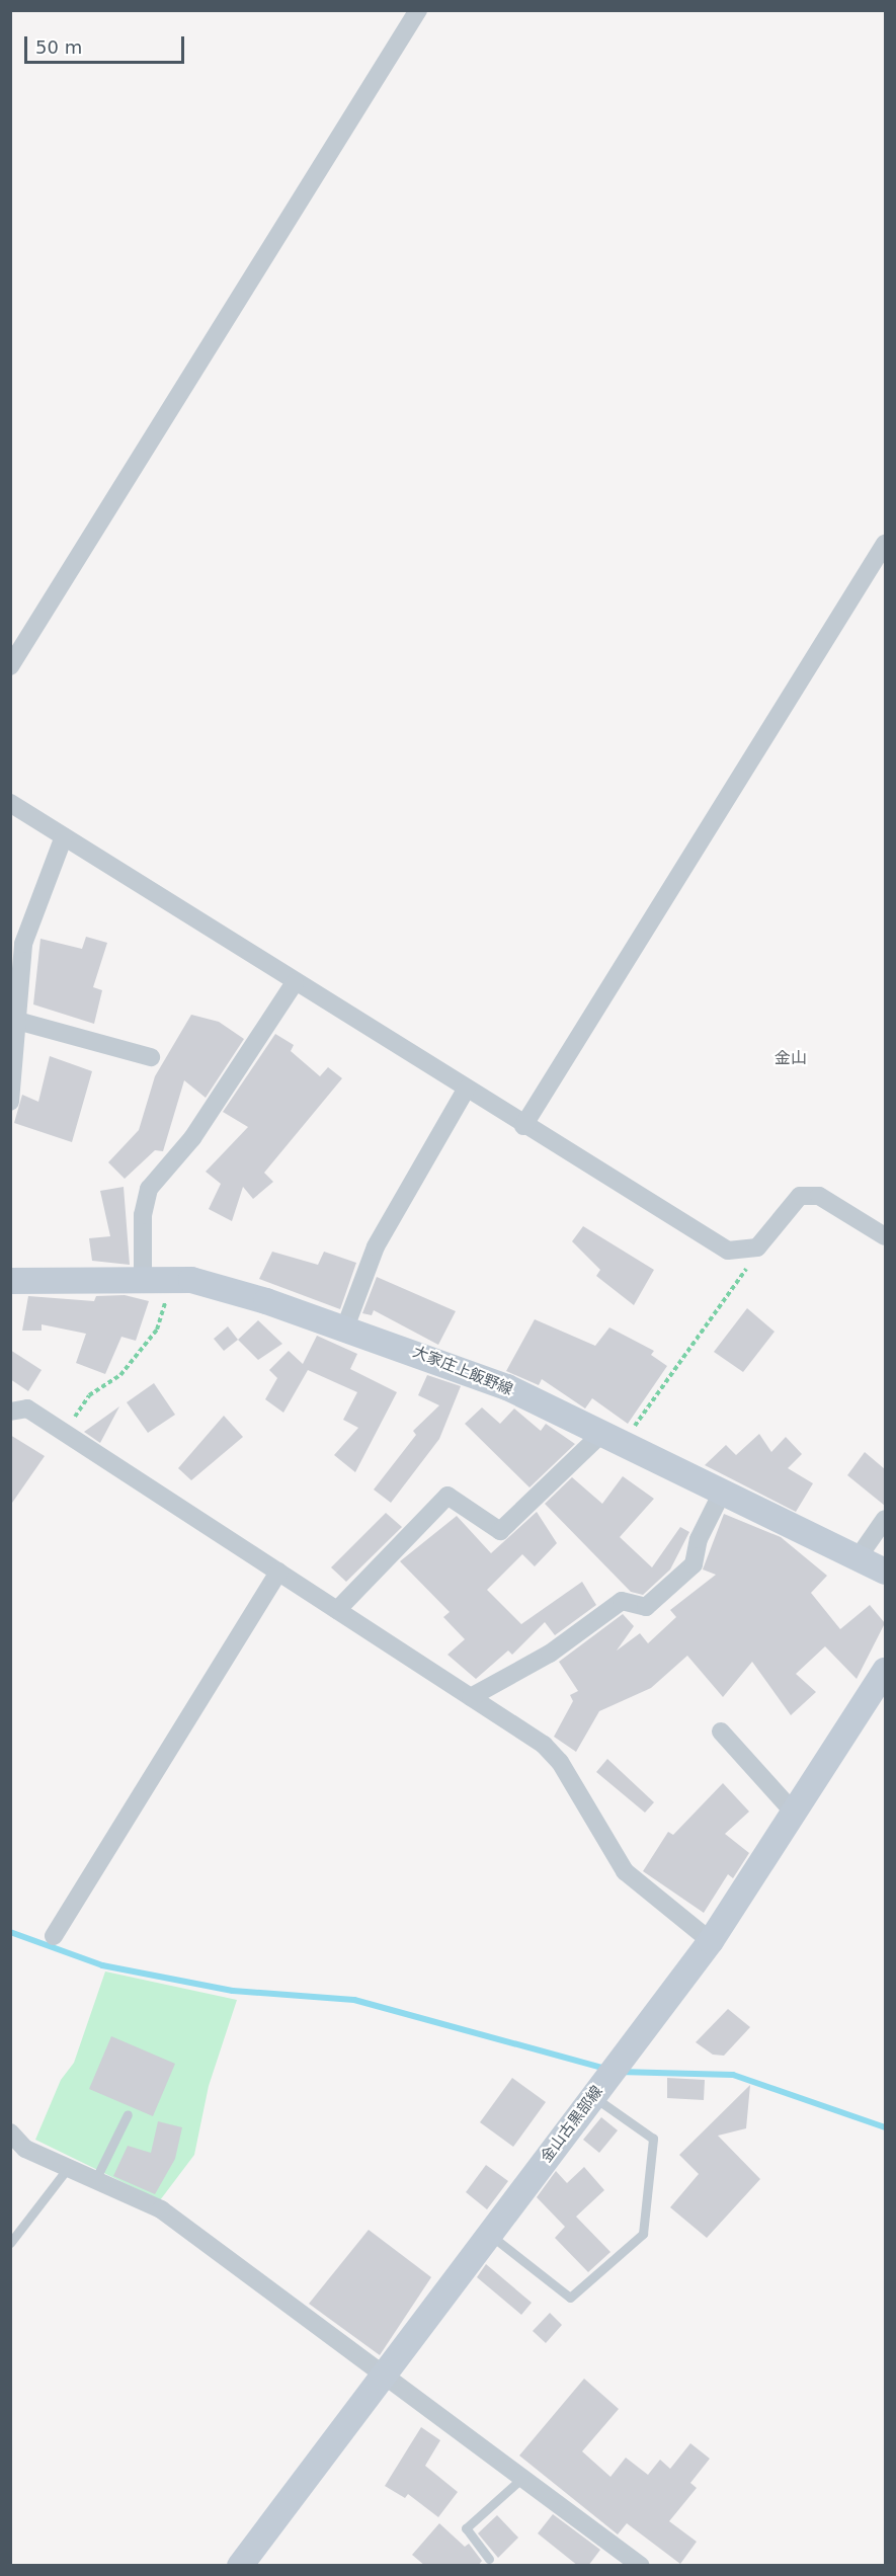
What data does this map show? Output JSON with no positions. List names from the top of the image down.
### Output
{
  "streets": {
    "main road": ["大家庄上飯野線", "金山古黒部線"]
  },
  "districts": ["金山"],
  "scale_bar": "50 m"
}
